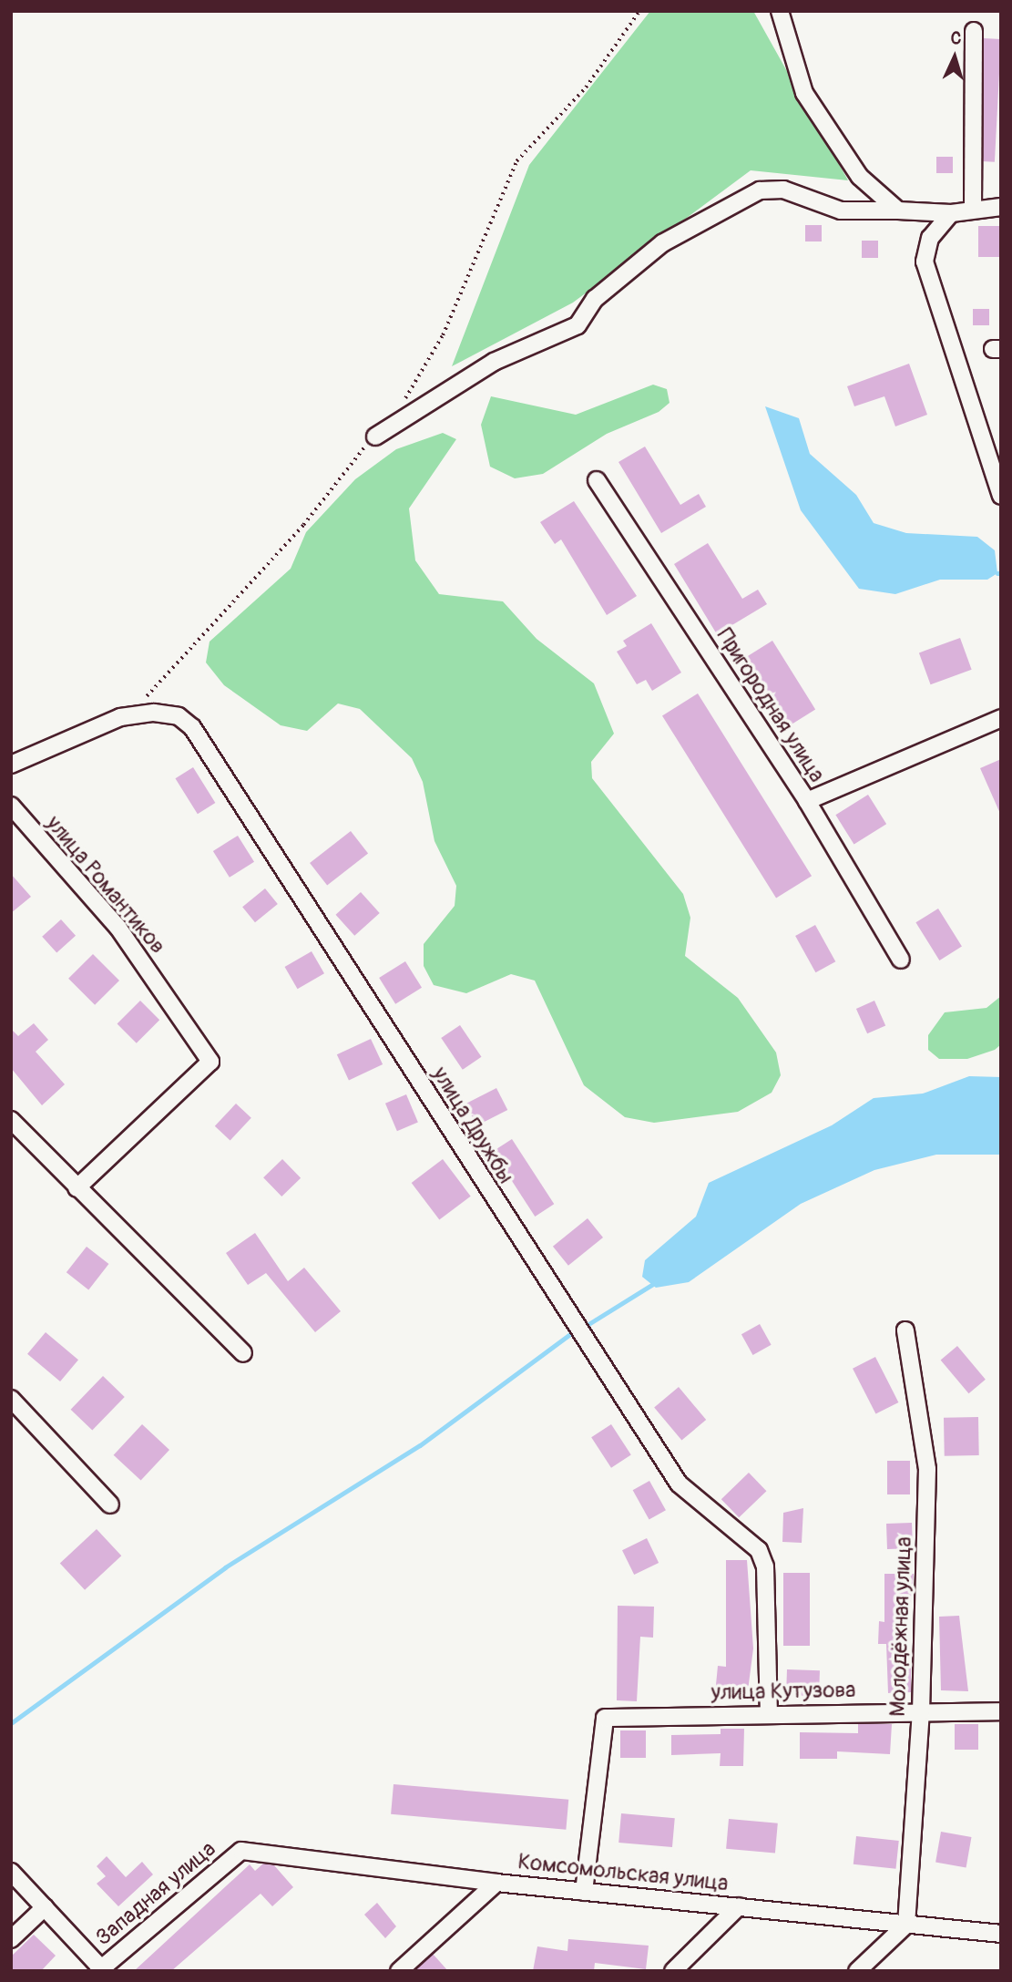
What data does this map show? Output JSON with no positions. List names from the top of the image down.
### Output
{
  "streets": {
    "street": [
      "Пригородная улица",
      "улица Романтиков",
      "улица Дружбы",
      "Молодёжная улица",
      "улица Кутузова",
      "Комсомольская улица",
      "Западная улица"
    ]
  },
  "crossings": [
    ["улица Дружбы", "улица Кутузова"],
    ["Молодёжная улица", "улица Кутузова"],
    ["Молодёжная улица", "Комсомольская улица"],
    ["улица Кутузова", "Комсомольская улица"],
    ["Комсомольская улица", "Западная улица"]
  ],
  "north": "top"
}
